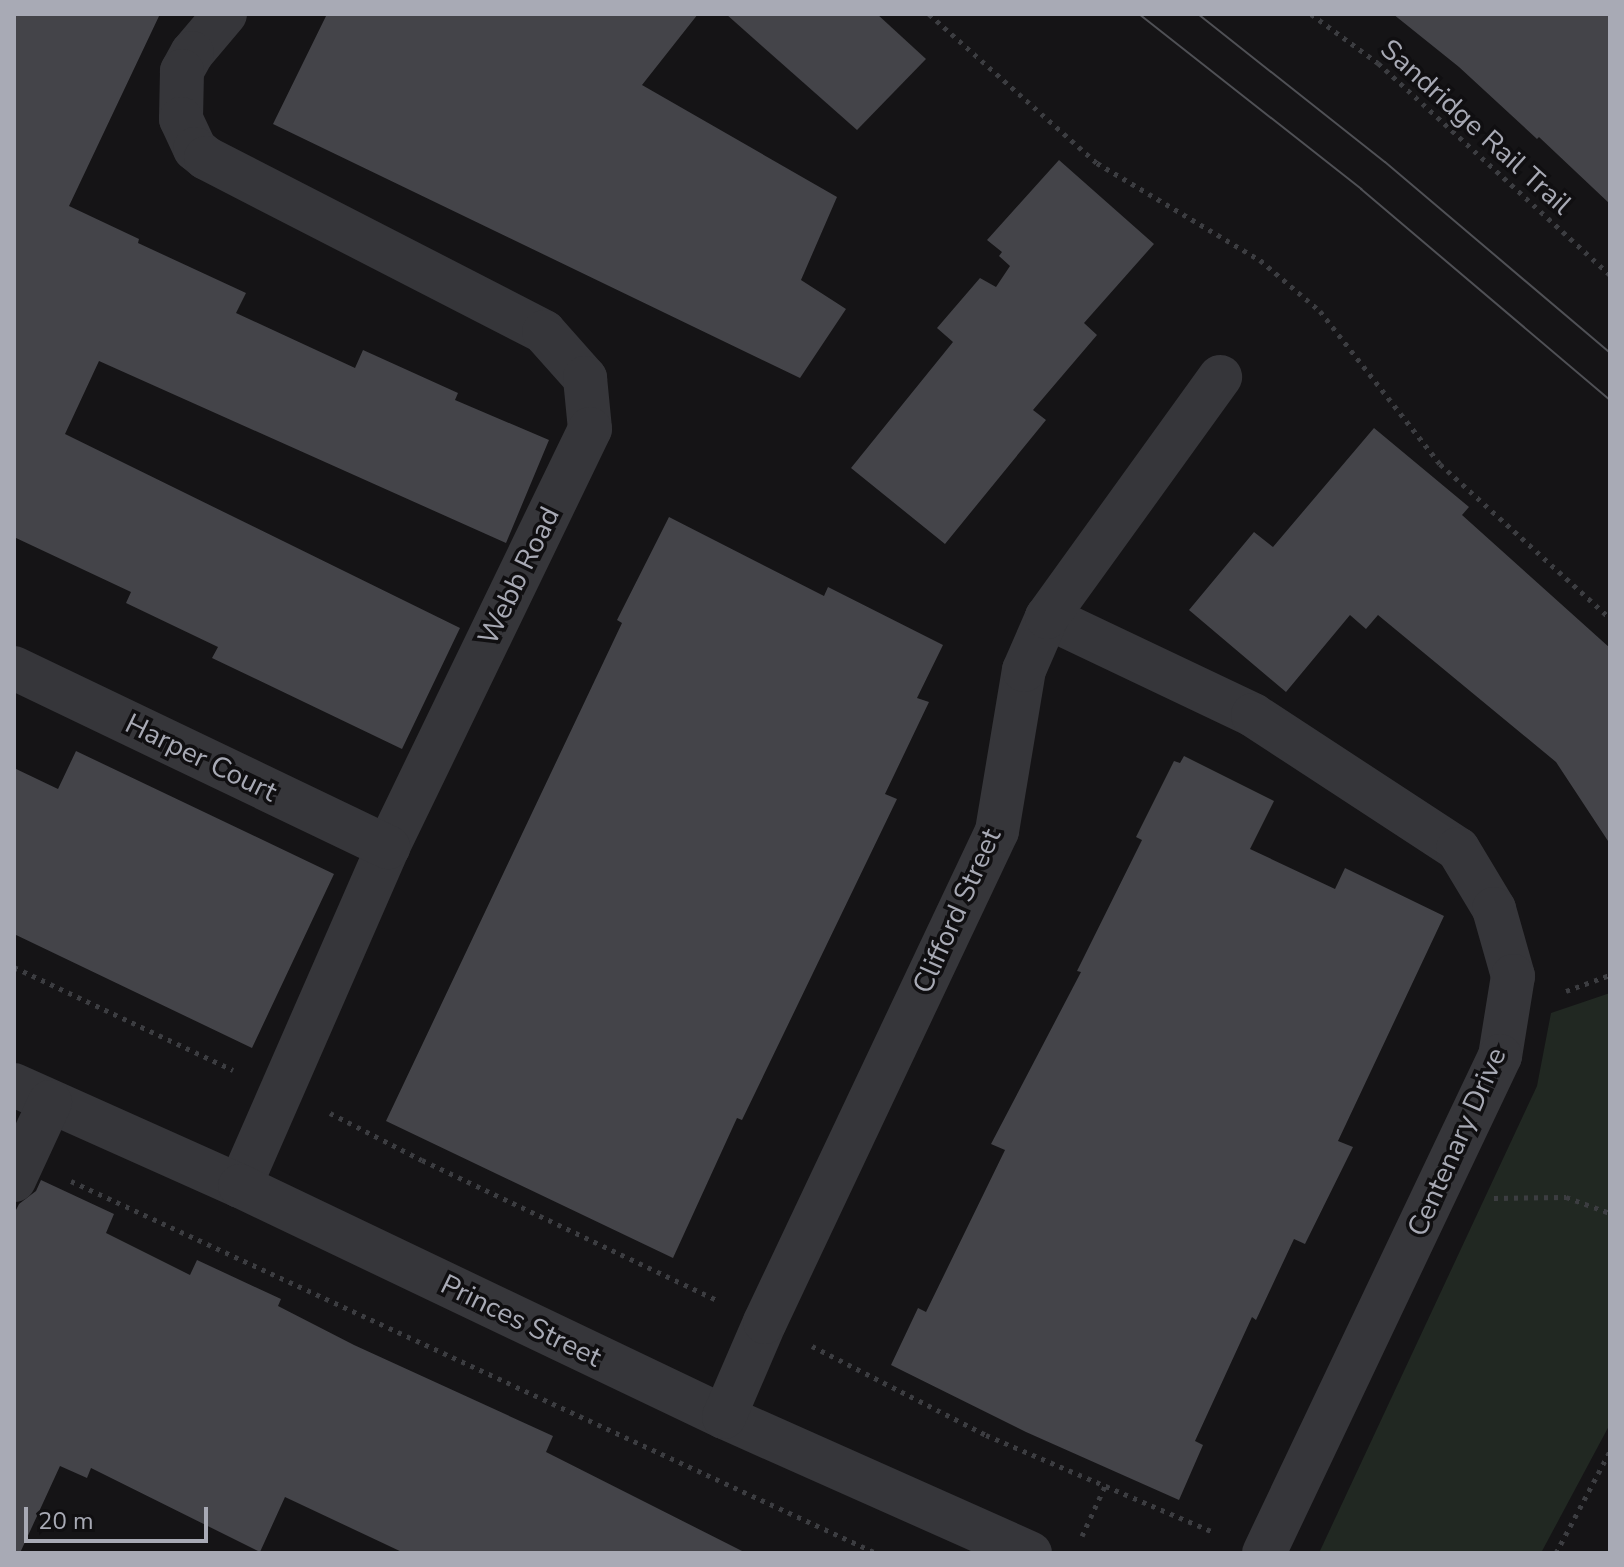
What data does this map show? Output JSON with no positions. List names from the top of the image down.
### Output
{
  "streets": {
    "street": [
      "Webb Road",
      "Harper Court",
      "Clifford Street",
      "Centenary Drive",
      "Princes Street"
    ],
    "path": ["Sandridge Rail Trail"]
  },
  "crossings": [
    ["Webb Road", "Harper Court"],
    ["Webb Road", "Princes Street"],
    ["Clifford Street", "Centenary Drive"],
    ["Clifford Street", "Princes Street"]
  ],
  "scale_bar": "20 m"
}
